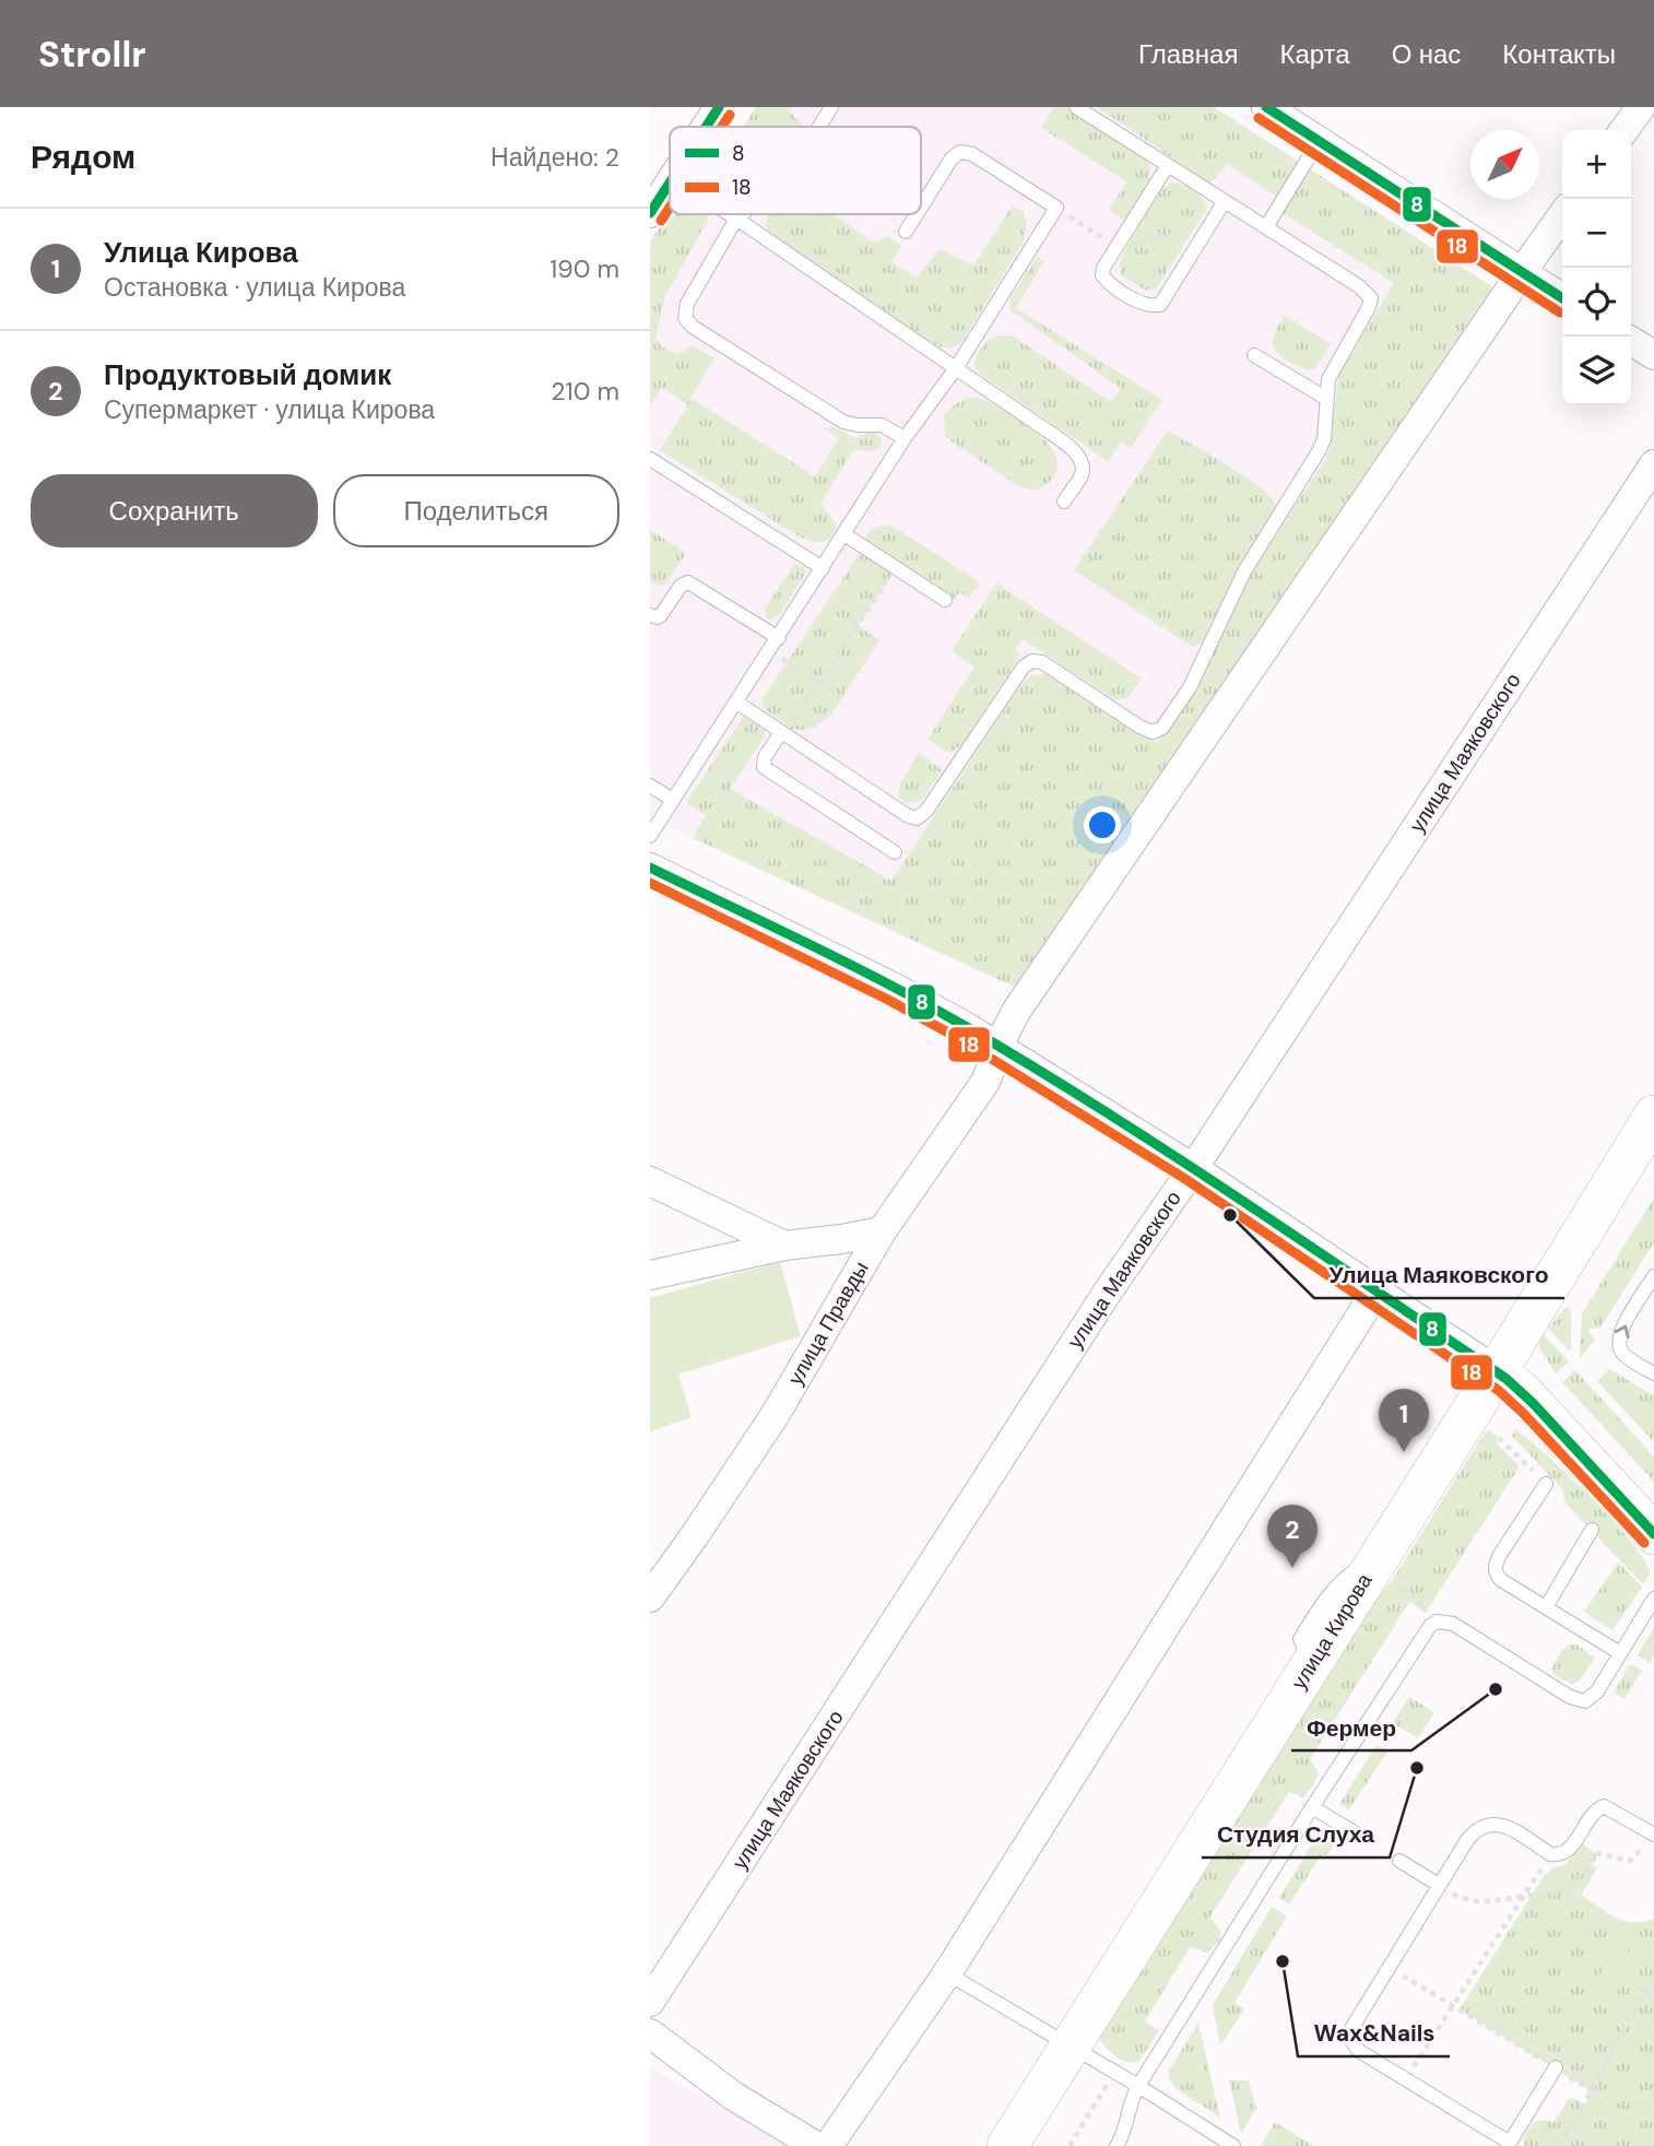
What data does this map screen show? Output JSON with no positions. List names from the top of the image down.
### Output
{
  "streets": {
    "street": ["улица Маяковского", "улица Правды", "улица Кирова"]
  },
  "places": [
    "Улица Маяковского",
    "Фермер",
    "Студия Слуха",
    "Wax&Nails"
  ],
  "lines": ["transit line 8", "transit line 18"],
  "legend": ["8", "18"],
  "north": "top right",
  "page": {
    "header": "Strollr",
    "nav": [
      "Главная",
      "Карта",
      "О нас",
      "Контакты"
    ],
    "heading": ["Рядом", "Найдено: 2"],
    "map_buttons": ["+", "−"],
    "list": [
      {
        "mark": "1",
        "name": "Улица Кирова",
        "note": "Остановка · улица Кирова",
        "value": "190 m"
      },
      {
        "mark": "2",
        "name": "Продуктовый домик",
        "note": "Супермаркет · улица Кирова",
        "value": "210 m"
      }
    ],
    "buttons": ["Сохранить", "Поделиться"],
    "pins": ["1", "2"]
  }
}
